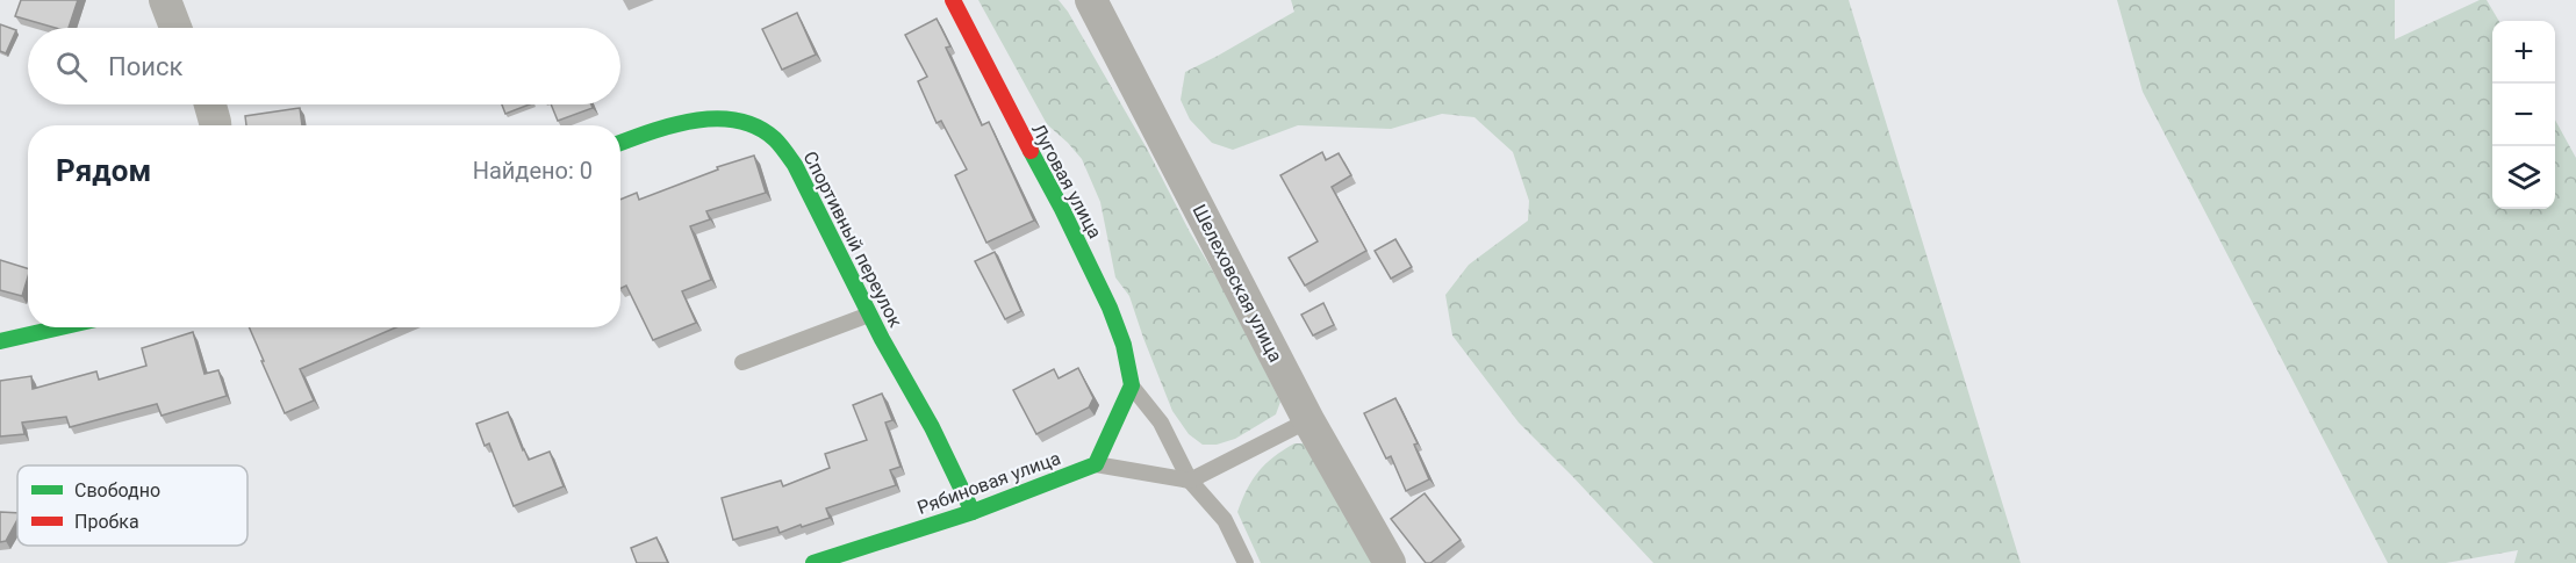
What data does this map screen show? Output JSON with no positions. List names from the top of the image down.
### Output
{
  "streets": {
    "street": [
      "Луговая улица",
      "Спортивный переулок",
      "Шелеховская улица",
      "Рябиновая улица"
    ]
  },
  "crossings": [
    ["Спортивный переулок", "Рябиновая улица"]
  ],
  "legend": ["Свободно", "Пробка"],
  "page": {
    "map_buttons": ["+", "−"],
    "search": "Поиск",
    "heading": ["Рядом", "Найдено: 0"]
  }
}
